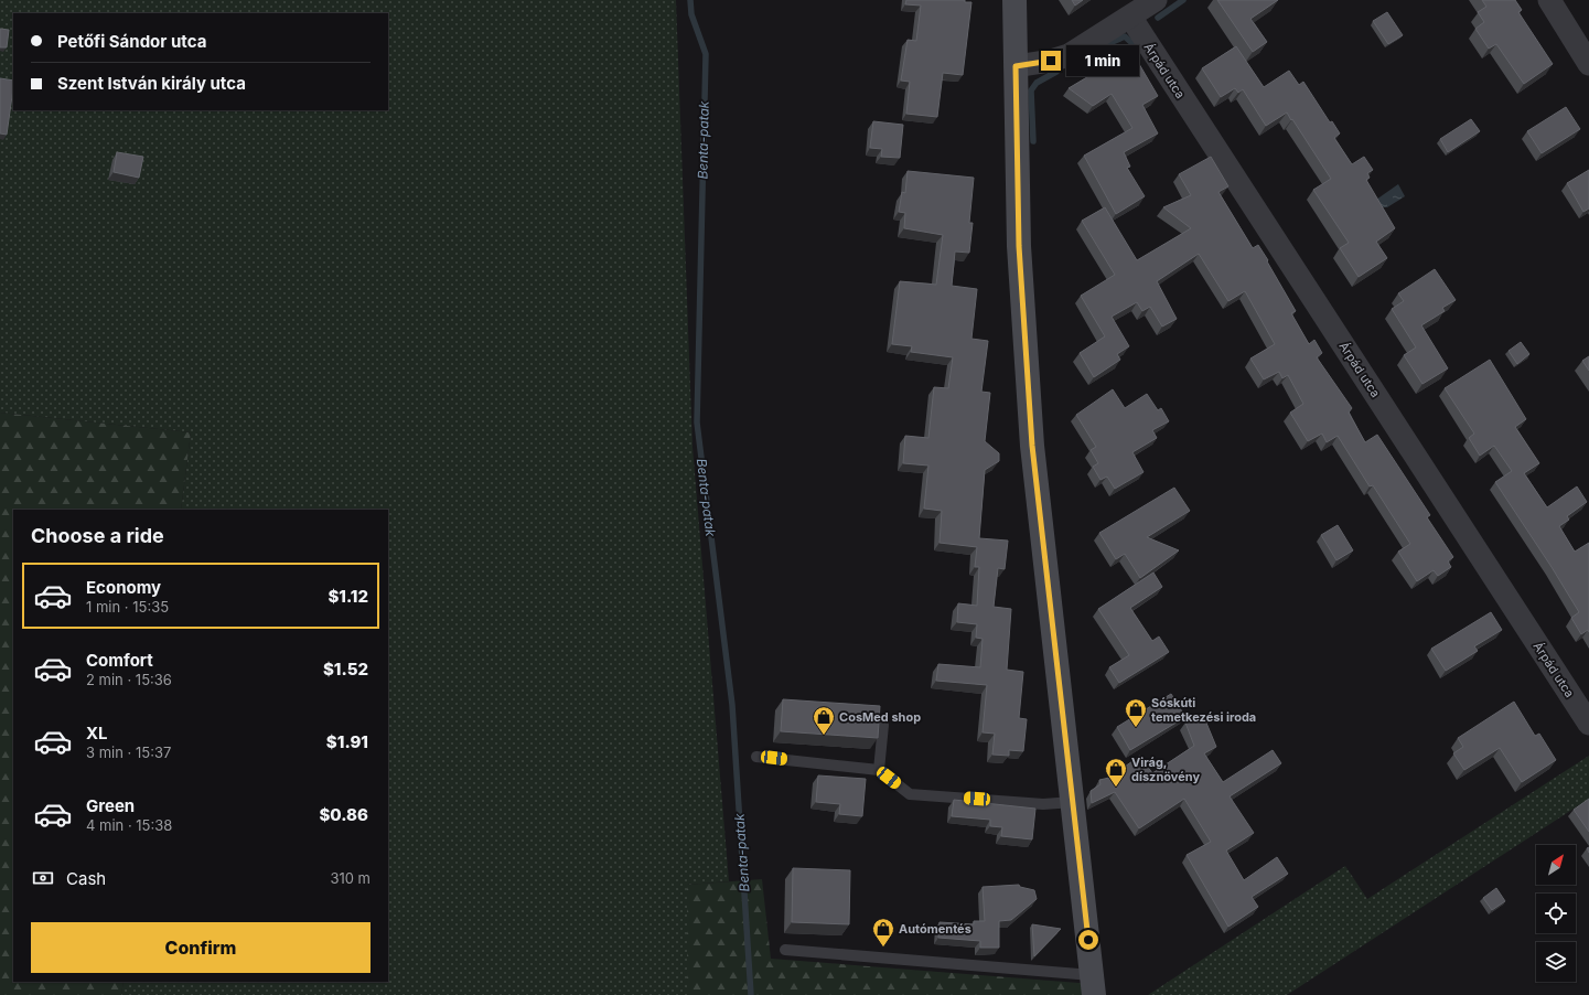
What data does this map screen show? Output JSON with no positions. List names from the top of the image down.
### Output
{
  "streets": {
    "street": ["Árpád utca"]
  },
  "water": ["Benta-patak"],
  "places": {
    "shop": [
      "Sóskúti temetkezési iroda",
      "CosMed shop",
      "Virág, dísznövény",
      "Autómentés"
    ]
  },
  "north": "top right",
  "page": {
    "banner": ["Petőfi Sándor utca", "Szent István király utca"],
    "bubble": "1 min",
    "heading": "Choose a ride",
    "list": [
      {
        "name": "Economy",
        "note": "1 min · 15:35",
        "value": "$1.12"
      },
      {
        "name": "Comfort",
        "note": "2 min · 15:36",
        "value": "$1.52"
      },
      {
        "name": "XL",
        "note": "3 min · 15:37",
        "value": "$1.91"
      },
      {
        "name": "Green",
        "note": "4 min · 15:38",
        "value": "$0.86"
      }
    ],
    "pay": ["Cash", "310 m"],
    "buttons": "Confirm"
  }
}
